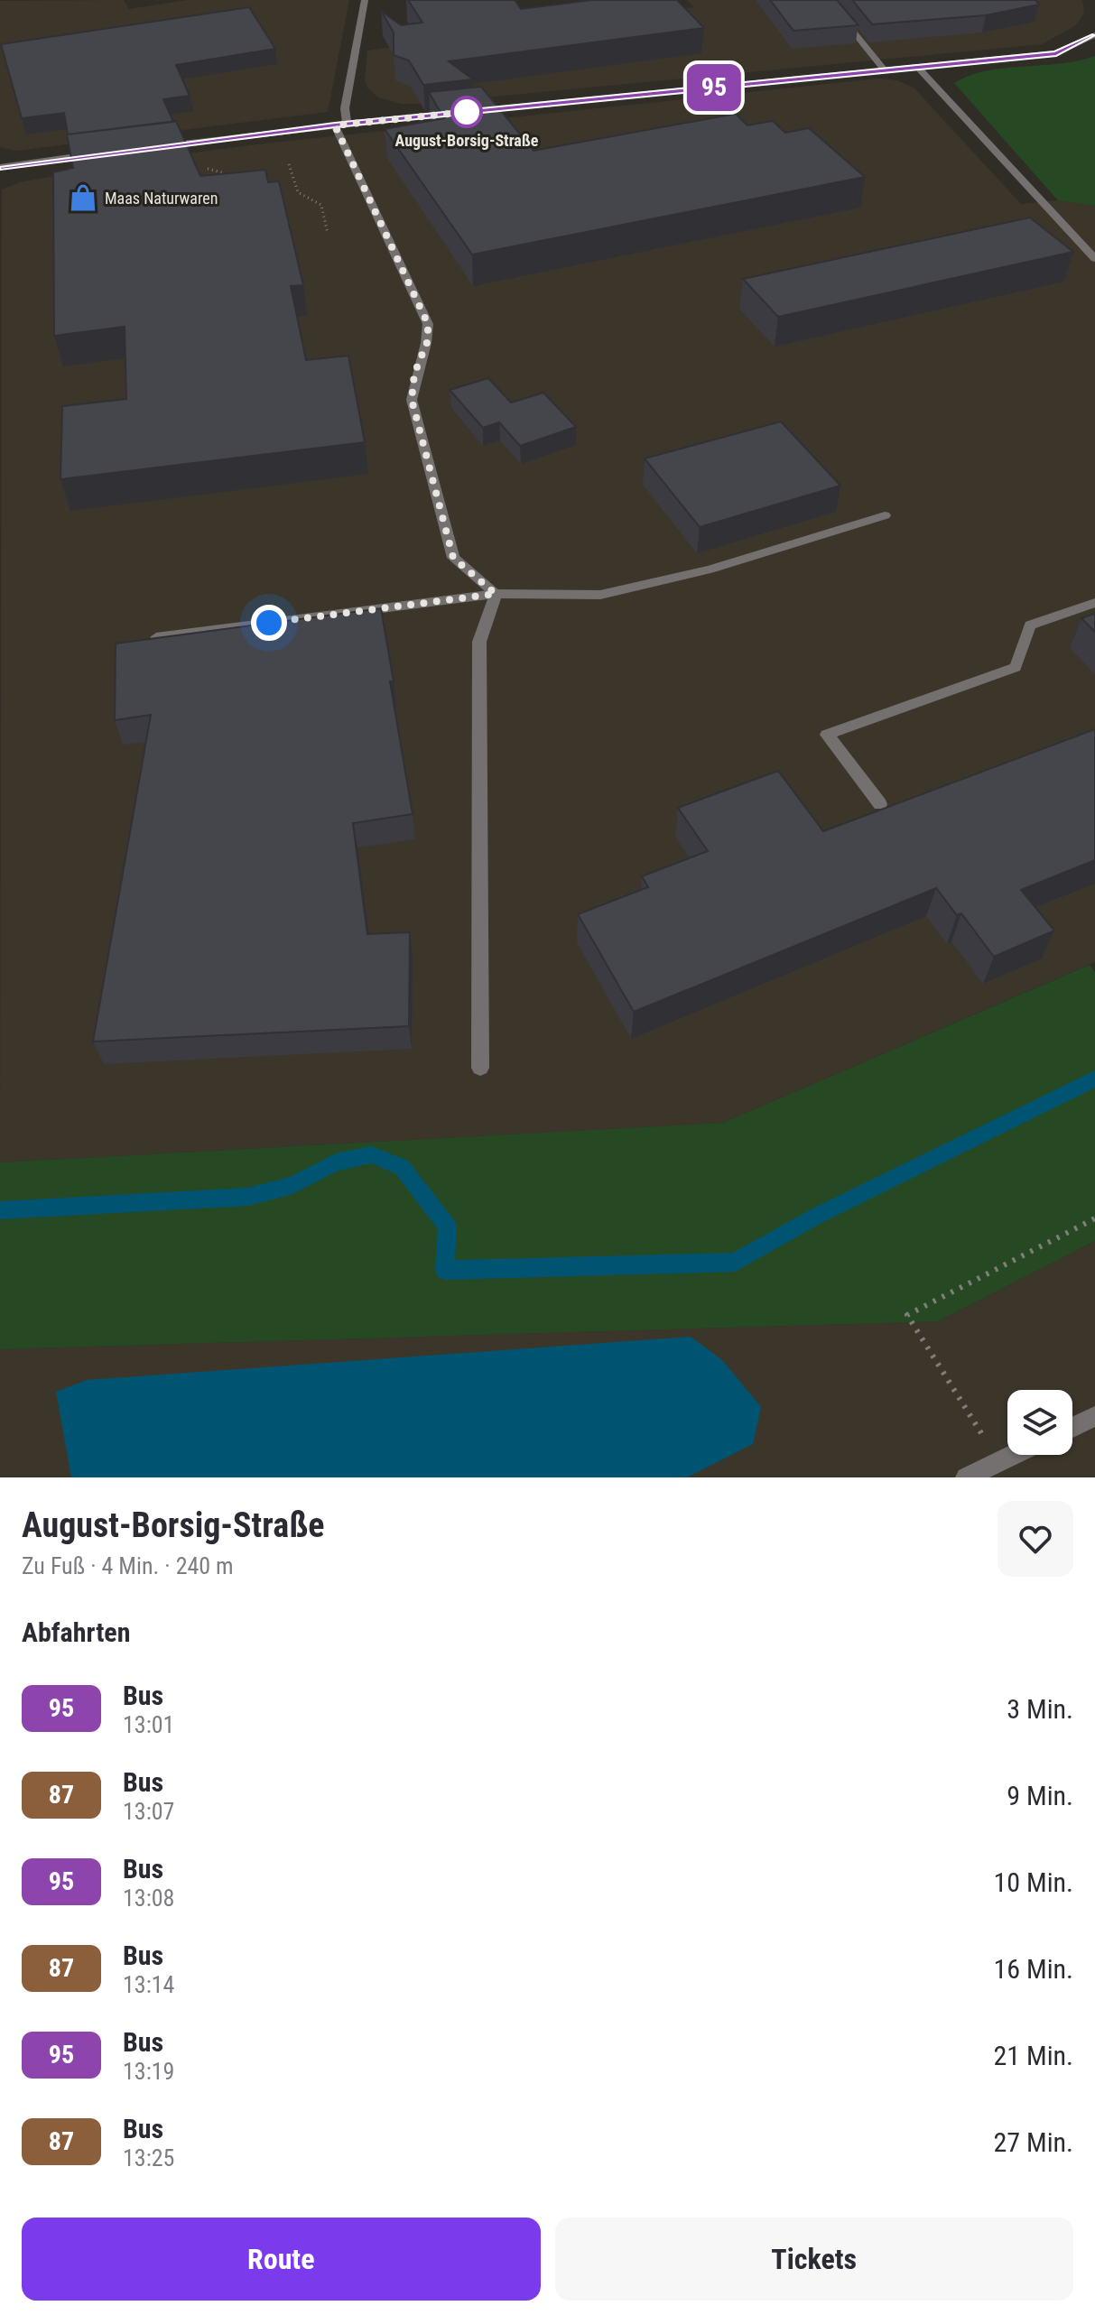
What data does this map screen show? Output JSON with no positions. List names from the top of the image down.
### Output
{
  "places": {
    "other": ["August-Borsig-Straße"],
    "shop": ["Maas Naturwaren"]
  },
  "lines": ["bus line 95"],
  "page": {
    "on_map": "95",
    "heading": [
      ["August-Borsig-Straße", "Zu Fuß · 4 Min. · 240 m"],
      "Abfahrten"
    ],
    "list": [
      {
        "mark": "95",
        "name": "Bus",
        "note": "13:01",
        "value": "3 Min."
      },
      {
        "mark": "87",
        "name": "Bus",
        "note": "13:07",
        "value": "9 Min."
      },
      {
        "mark": "95",
        "name": "Bus",
        "note": "13:08",
        "value": "10 Min."
      },
      {
        "mark": "87",
        "name": "Bus",
        "note": "13:14",
        "value": "16 Min."
      },
      {
        "mark": "95",
        "name": "Bus",
        "note": "13:19",
        "value": "21 Min."
      },
      {
        "mark": "87",
        "name": "Bus",
        "note": "13:25",
        "value": "27 Min."
      }
    ],
    "buttons": ["Route", "Tickets"]
  }
}
